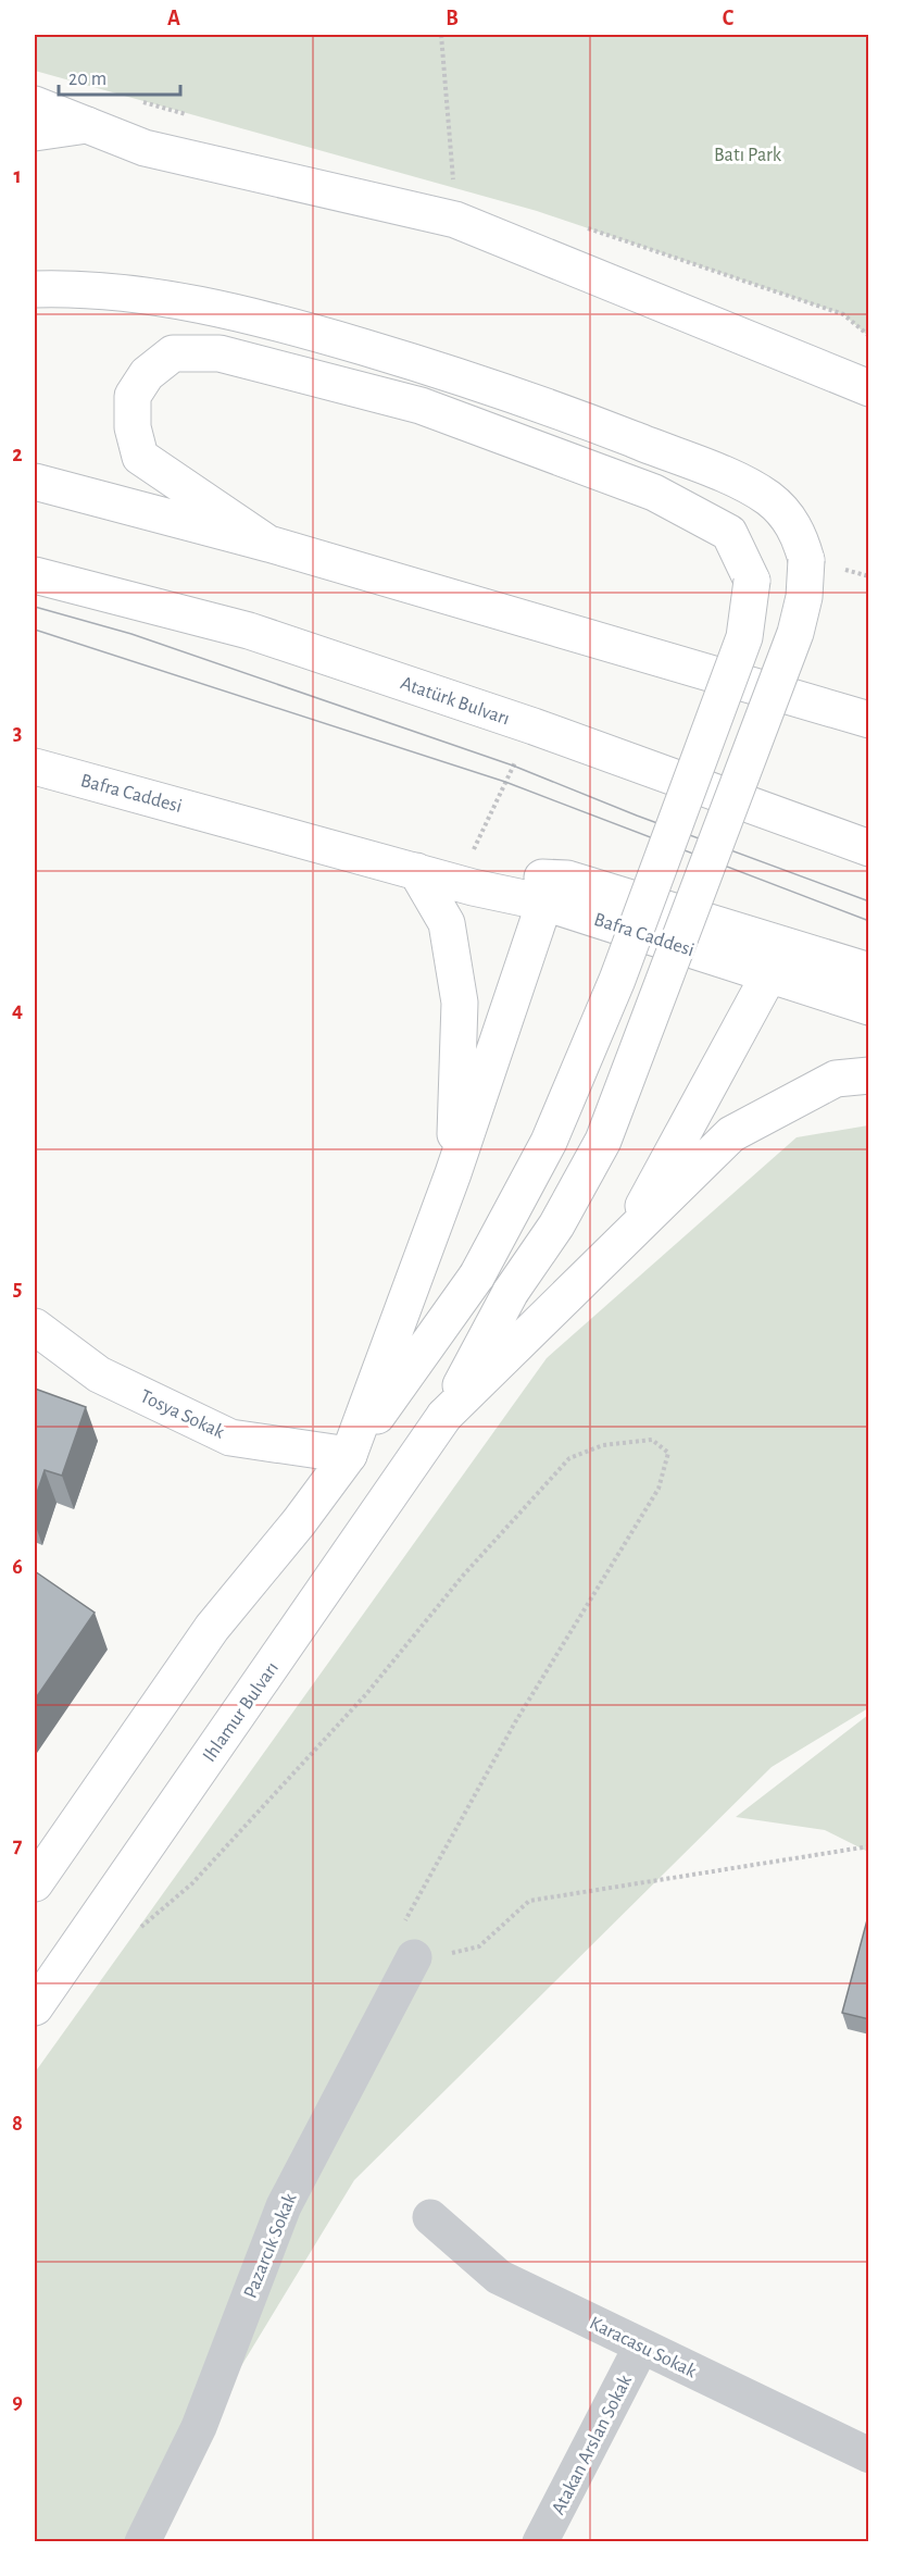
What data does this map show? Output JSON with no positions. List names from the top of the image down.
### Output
{
  "streets": {
    "main road": [
      "Atatürk Bulvarı",
      "Bafra Caddesi",
      "Tosya Sokak",
      "Ihlamur Bulvarı"
    ],
    "street": ["Pazarcık Sokak", "Karacasu Sokak", "Atakan Arslan Sokak"]
  },
  "crossings": [
    ["Karacasu Sokak", "Atakan Arslan Sokak"]
  ],
  "parks": ["Batı Park"],
  "scale_bar": "20 m",
  "grid": {
    "columns": ["A", "B", "C"],
    "rows": [
      "1",
      "2",
      "3",
      "4",
      "5",
      "6",
      "7",
      "8",
      "9"
    ]
  }
}
